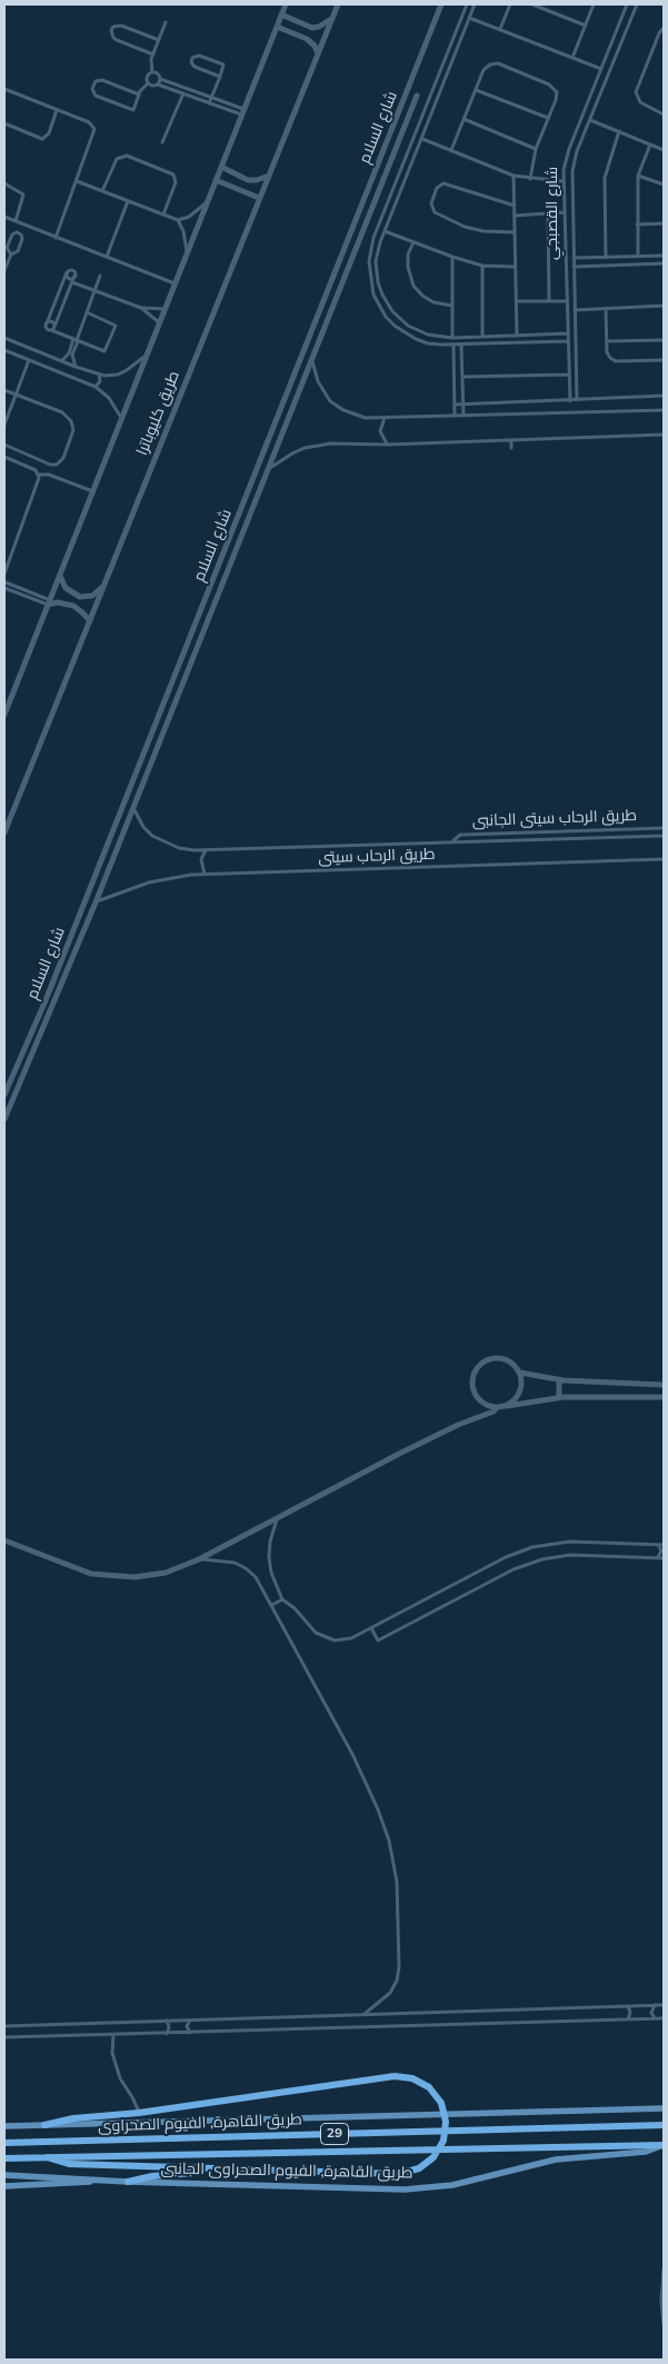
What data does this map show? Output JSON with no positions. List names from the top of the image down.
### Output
{
  "streets": {
    "highway": ["طريق القاهرة, الفيوم الصحراوى", "29"],
    "main road": ["شارع السلام", "طريق كليوباترا", "طريق القاهرة, الفيوم الصحراوى الجانبى"],
    "street": ["شارع القصبجي", "طريق الرحاب سيتى الجانبى", "طريق الرحاب سيتى"]
  },
  "crossings": [
    ["شارع السلام", "طريق الرحاب سيتى"],
    ["طريق الرحاب سيتى الجانبى", "طريق الرحاب سيتى"],
    ["طريق القاهرة, الفيوم الصحراوى", "طريق القاهرة, الفيوم الصحراوى الجانبى"]
  ]
}
